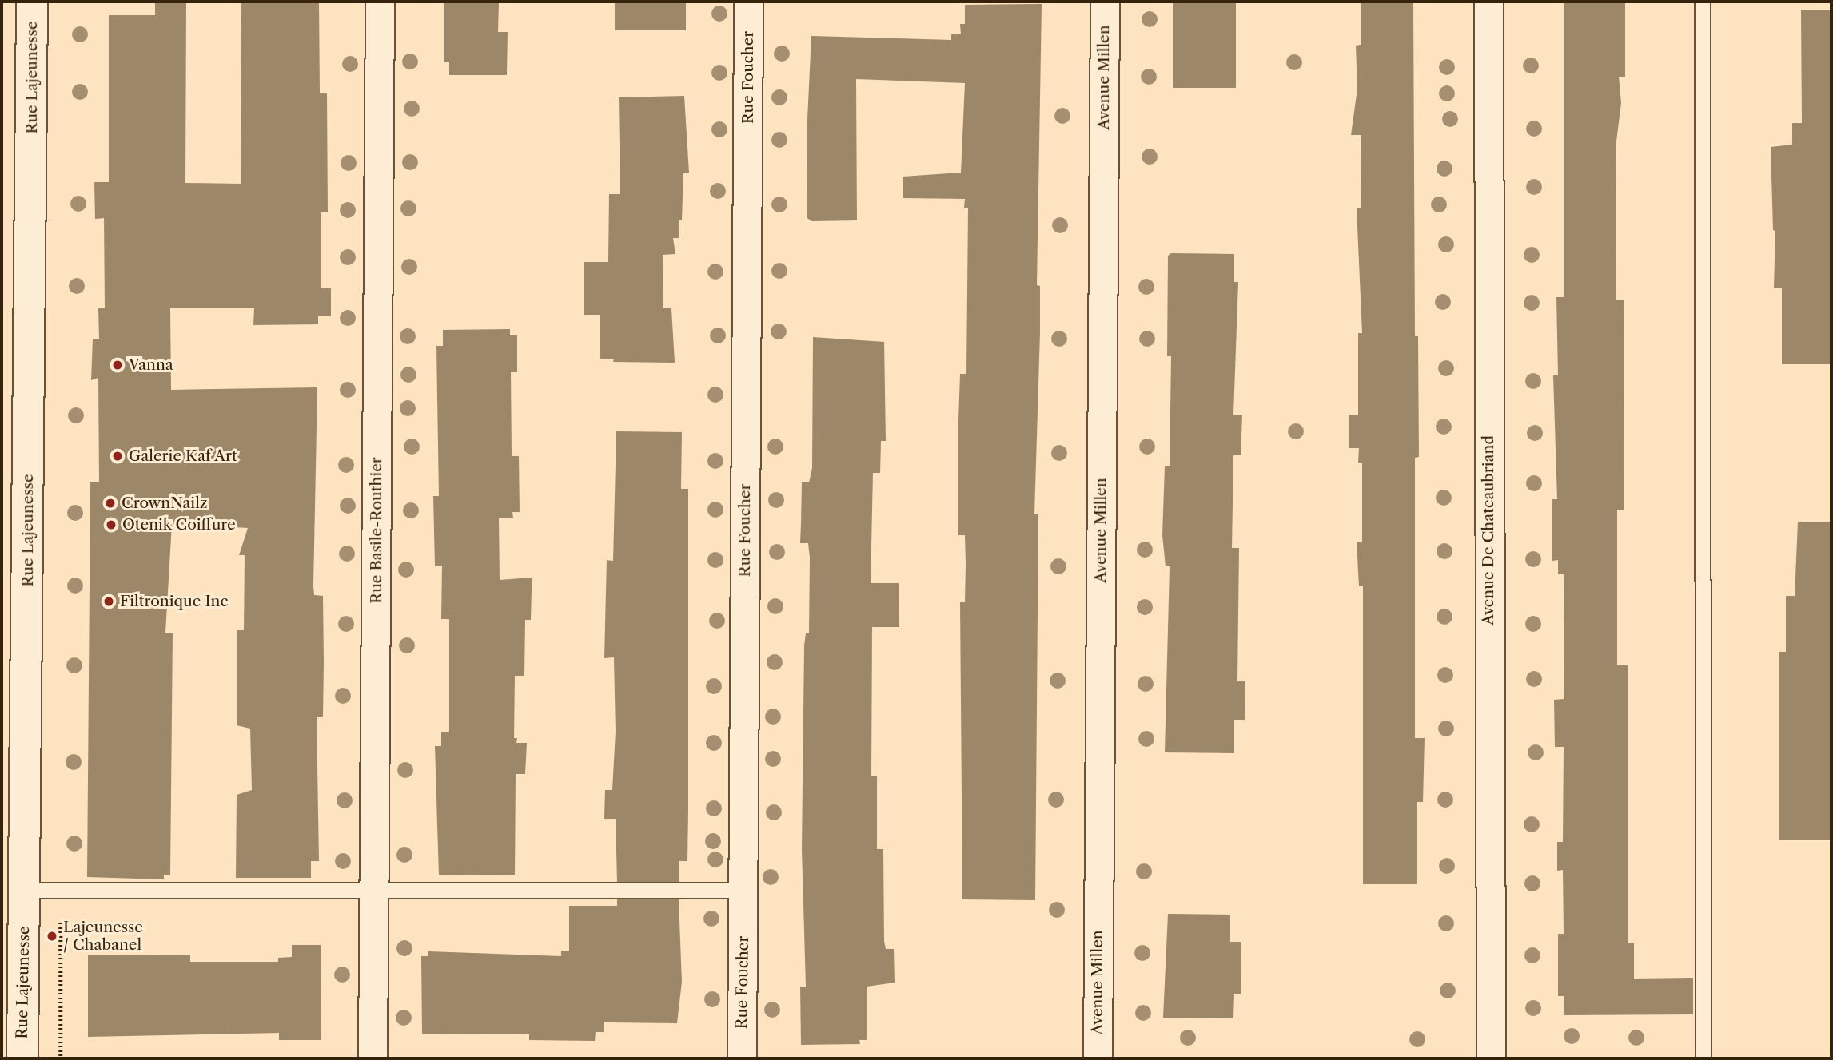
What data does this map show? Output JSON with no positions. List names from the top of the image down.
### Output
{
  "streets": {
    "main road": ["Rue Lajeunesse"],
    "street": [
      "Rue Foucher",
      "Avenue Millen",
      "Rue Basile-Routhier",
      "Avenue De Chateaubriand"
    ]
  },
  "places": [
    "Vanna",
    "Galerie Kaf Art",
    "CrownNailz",
    "Otenik Coiffure",
    "Filtronique Inc",
    "Lajeunesse / Chabanel"
  ]
}
